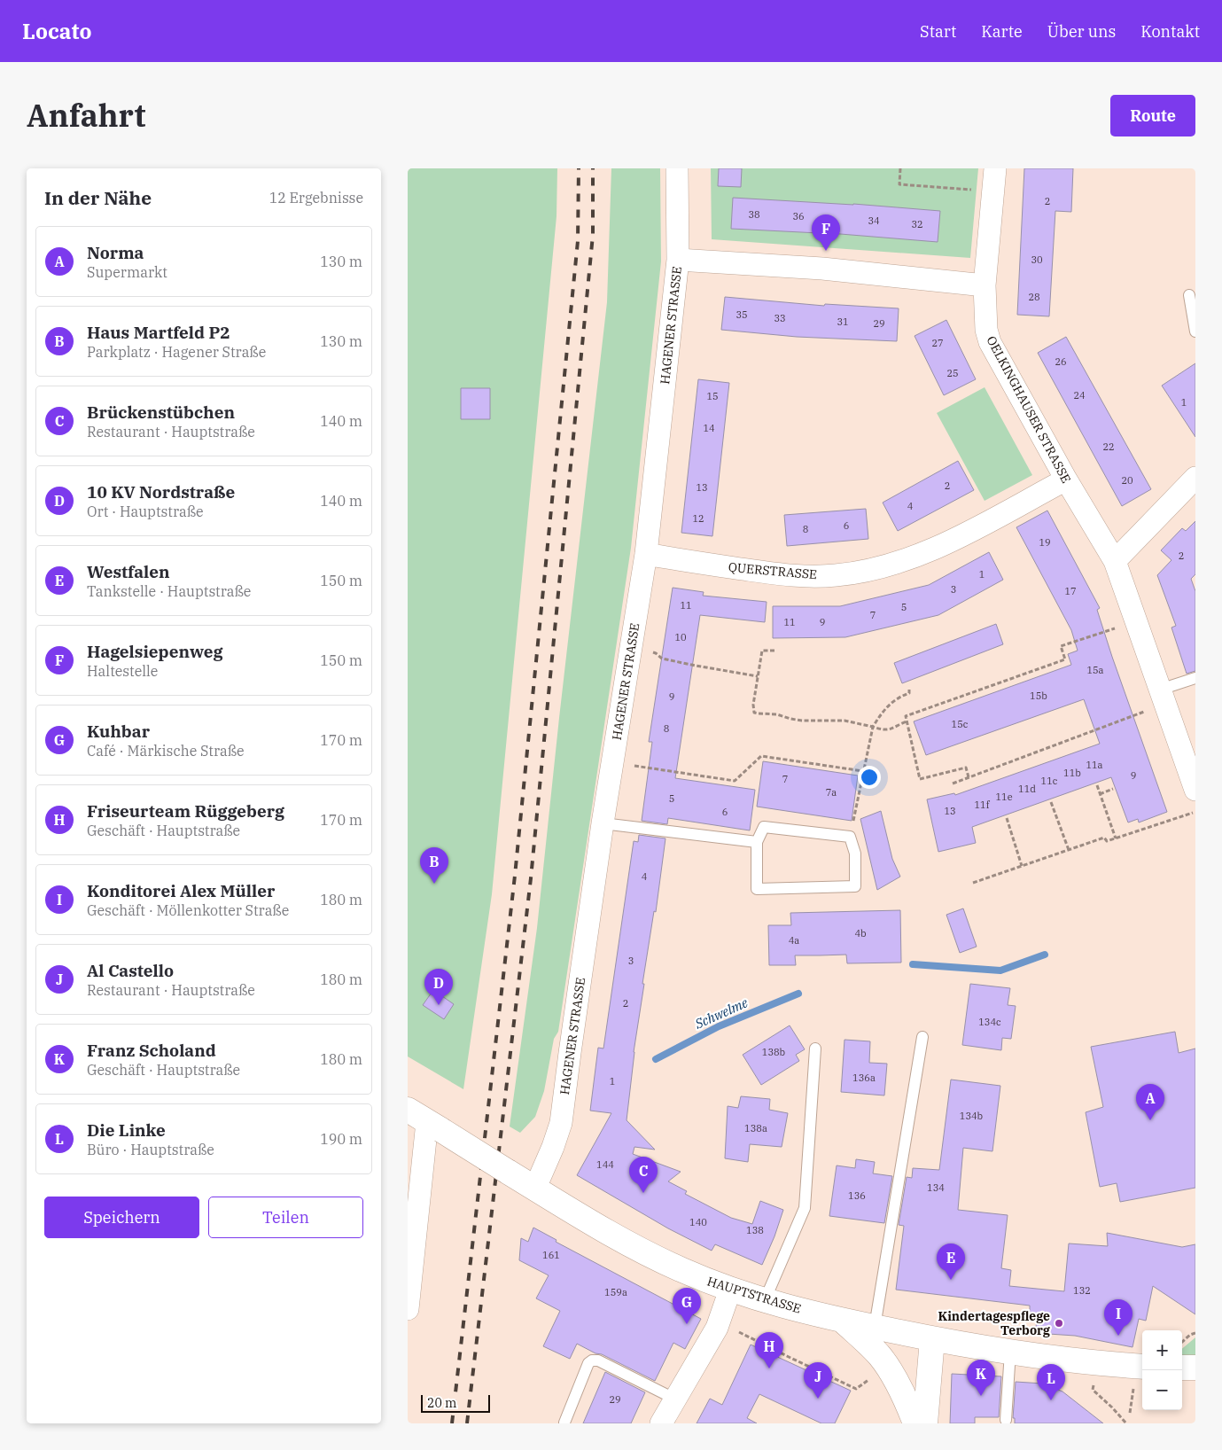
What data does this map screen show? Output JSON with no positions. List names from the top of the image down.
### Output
{
  "streets": {
    "main road": ["HAUPTSTRASSE"],
    "street": ["HAGENER STRASSE", "OELKINGHAUSER STRASSE", "QUERSTRASSE"]
  },
  "crossings": [
    ["HAGENER STRASSE", "QUERSTRASSE"],
    ["HAGENER STRASSE", "HAUPTSTRASSE"],
    ["OELKINGHAUSER STRASSE", "QUERSTRASSE"]
  ],
  "water": ["Schwelme"],
  "places": ["Kindertagespflege Terborg"],
  "house_numbers": [
    "2",
    "38",
    "36",
    "34",
    "32",
    "30",
    "28",
    "35",
    "33",
    "31",
    "29",
    "27",
    "26",
    "25",
    "24",
    "15",
    "1",
    "14",
    "22",
    "20",
    "2",
    "13",
    "4",
    "12",
    "6",
    "8",
    "19",
    "2",
    "1",
    "3",
    "17",
    "11",
    "5",
    "7",
    "11",
    "9",
    "10",
    "15a",
    "15b",
    "9",
    "15c",
    "8",
    "11a",
    "11b",
    "9",
    "7",
    "11c",
    "11d",
    "7a",
    "11e",
    "5",
    "11f",
    "13",
    "6",
    "4",
    "4b",
    "4a",
    "3",
    "2",
    "134c",
    "138b",
    "136a",
    "1",
    "134b",
    "138a",
    "144",
    "134",
    "136",
    "140",
    "138",
    "161",
    "132",
    "159a",
    "29"
  ],
  "scale_bar": "20 m",
  "page": {
    "header": "Locato",
    "nav": [
      "Start",
      "Karte",
      "Über uns",
      "Kontakt"
    ],
    "title": "Anfahrt",
    "buttons": [
      "Route",
      ["Speichern", "Teilen"]
    ],
    "heading": ["In der Nähe", "12 Ergebnisse"],
    "pins": [
      "F",
      "B",
      "D",
      "A",
      "C",
      "E",
      "G",
      "I",
      "H",
      "K",
      "J",
      "L"
    ],
    "list": [
      {
        "mark": "A",
        "name": "Norma",
        "note": "Supermarkt",
        "value": "130 m"
      },
      {
        "mark": "B",
        "name": "Haus Martfeld P2",
        "note": "Parkplatz · Hagener Straße",
        "value": "130 m"
      },
      {
        "mark": "C",
        "name": "Brückenstübchen",
        "note": "Restaurant · Hauptstraße",
        "value": "140 m"
      },
      {
        "mark": "D",
        "name": "10 KV Nordstraße",
        "note": "Ort · Hauptstraße",
        "value": "140 m"
      },
      {
        "mark": "E",
        "name": "Westfalen",
        "note": "Tankstelle · Hauptstraße",
        "value": "150 m"
      },
      {
        "mark": "F",
        "name": "Hagelsiepenweg",
        "note": "Haltestelle",
        "value": "150 m"
      },
      {
        "mark": "G",
        "name": "Kuhbar",
        "note": "Café · Märkische Straße",
        "value": "170 m"
      },
      {
        "mark": "H",
        "name": "Friseurteam Rüggeberg",
        "note": "Geschäft · Hauptstraße",
        "value": "170 m"
      },
      {
        "mark": "I",
        "name": "Konditorei Alex Müller",
        "note": "Geschäft · Möllenkotter Straße",
        "value": "180 m"
      },
      {
        "mark": "J",
        "name": "Al Castello",
        "note": "Restaurant · Hauptstraße",
        "value": "180 m"
      },
      {
        "mark": "K",
        "name": "Franz Scholand",
        "note": "Geschäft · Hauptstraße",
        "value": "180 m"
      },
      {
        "mark": "L",
        "name": "Die Linke",
        "note": "Büro · Hauptstraße",
        "value": "190 m"
      }
    ],
    "map_buttons": ["+", "−"],
    "scale": "20 m"
  }
}
